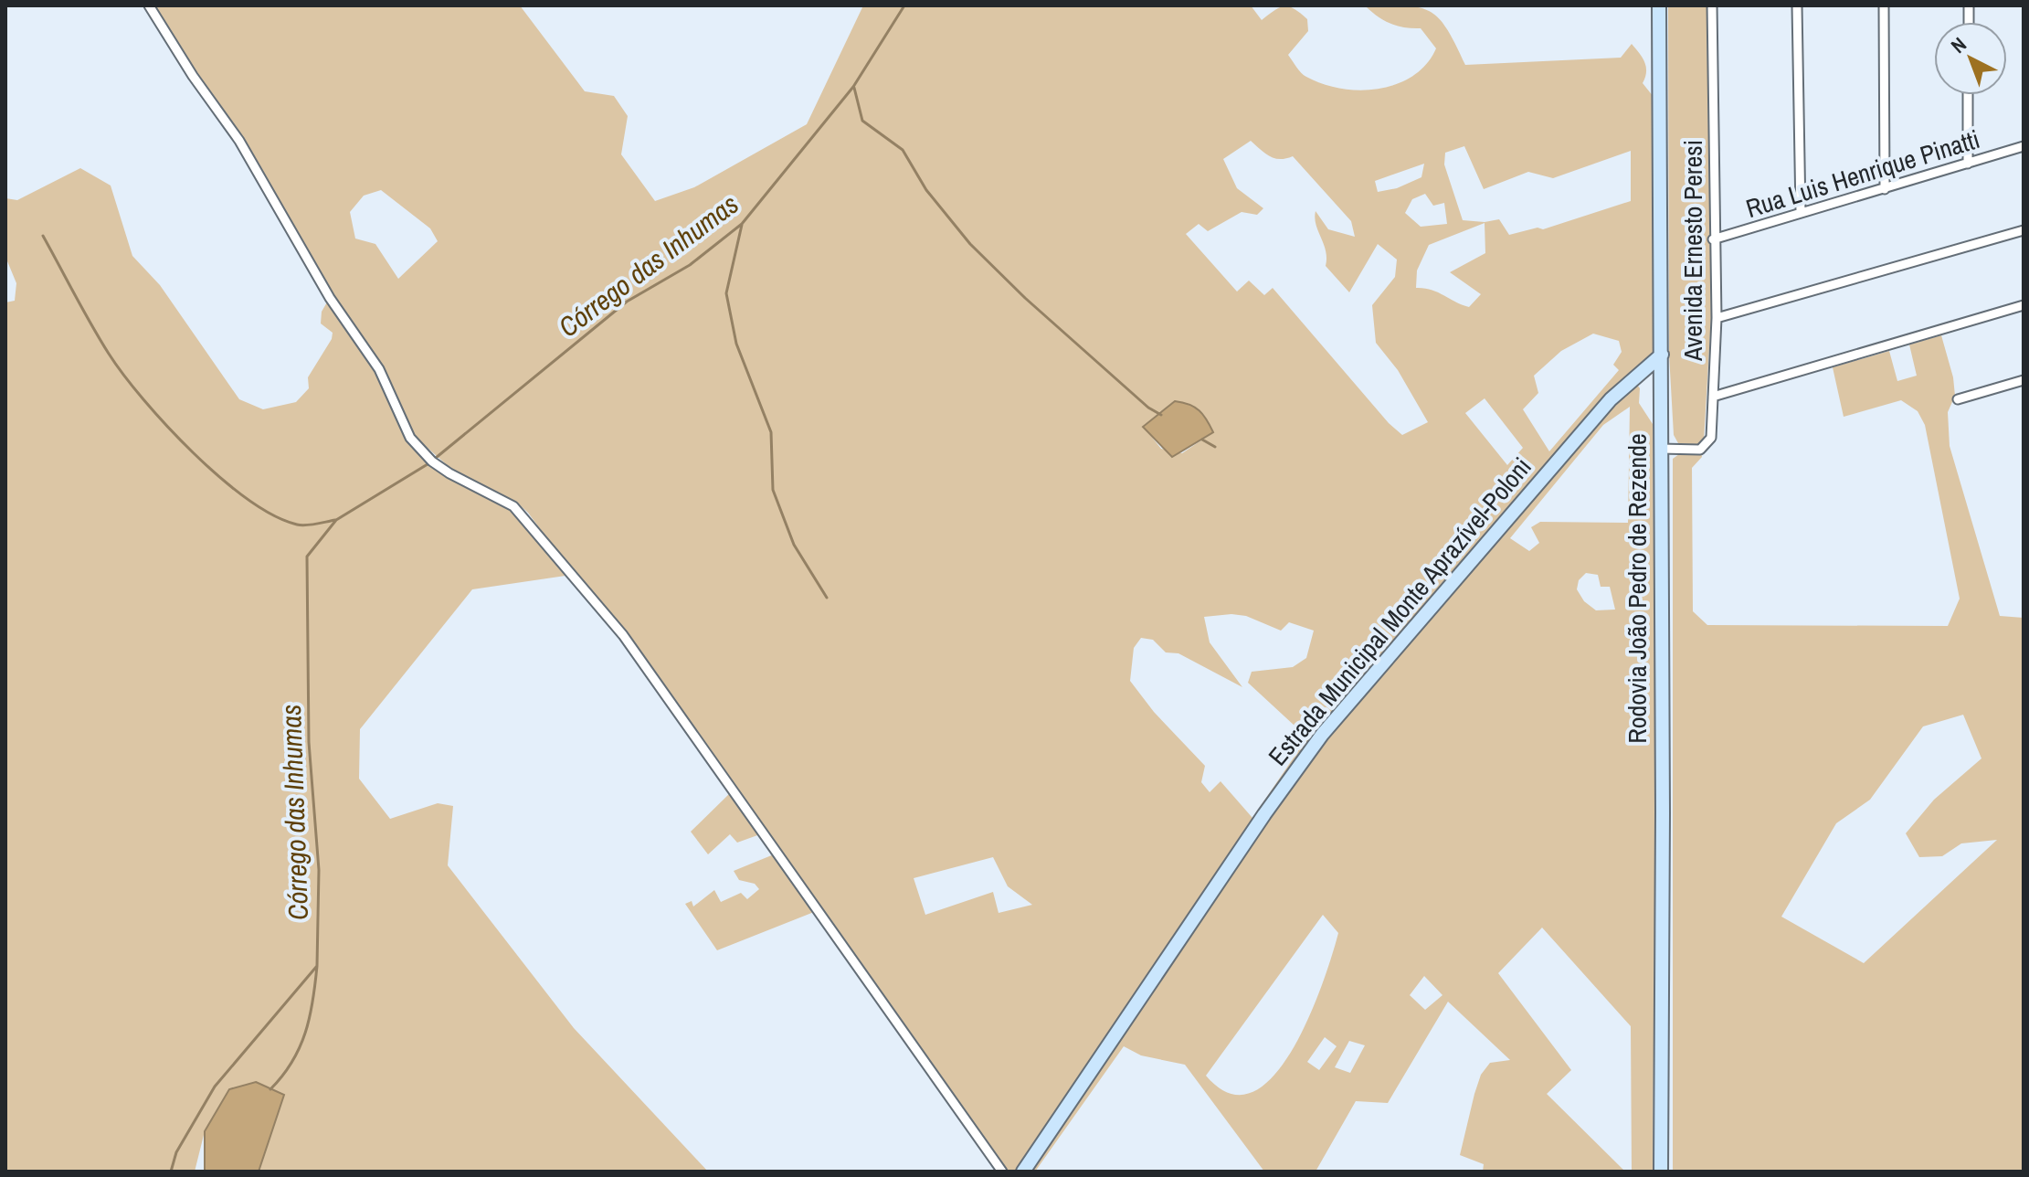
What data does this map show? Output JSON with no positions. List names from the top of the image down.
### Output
{
  "streets": {
    "main road": ["Rodovia João Pedro de Rezende", "Estrada Municipal Monte Aprazível-Poloni"],
    "street": ["Rua Luis Henrique Pinatti", "Avenida Ernesto Peresi"]
  },
  "crossings": [
    ["Rua Luis Henrique Pinatti", "Avenida Ernesto Peresi"],
    ["Avenida Ernesto Peresi", "Rodovia João Pedro de Rezende"],
    ["Rodovia João Pedro de Rezende", "Estrada Municipal Monte Aprazível-Poloni"]
  ],
  "water": ["Córrego das Inhumas"],
  "north": "top left"
}
